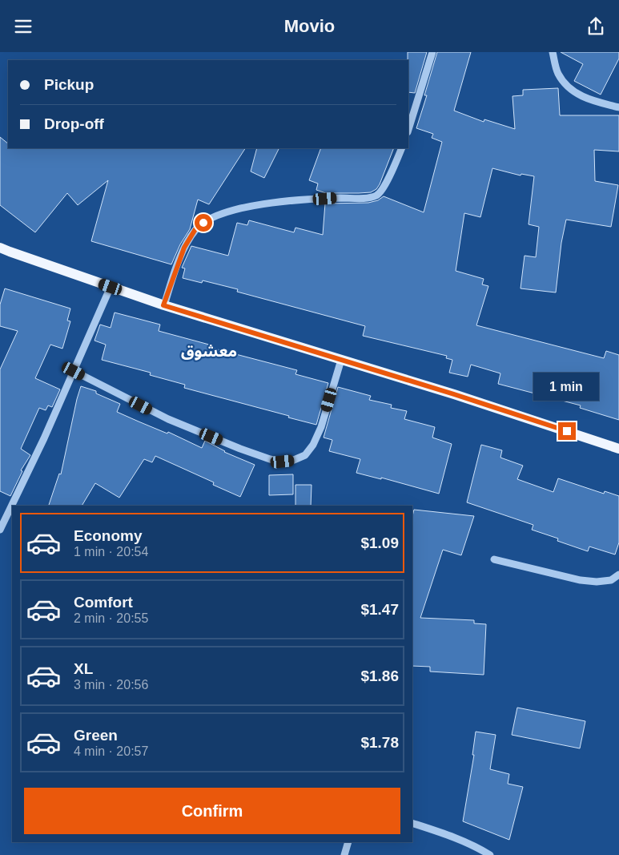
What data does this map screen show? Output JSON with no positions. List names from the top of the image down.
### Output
{
  "districts": ["معشوق"],
  "page": {
    "header": "Movio",
    "banner": ["Pickup", "Drop-off"],
    "bubble": "1 min",
    "list": [
      {
        "name": "Economy",
        "note": "1 min · 20:54",
        "value": "$1.09"
      },
      {
        "name": "Comfort",
        "note": "2 min · 20:55",
        "value": "$1.47"
      },
      {
        "name": "XL",
        "note": "3 min · 20:56",
        "value": "$1.86"
      },
      {
        "name": "Green",
        "note": "4 min · 20:57",
        "value": "$1.78"
      }
    ],
    "buttons": "Confirm"
  }
}
